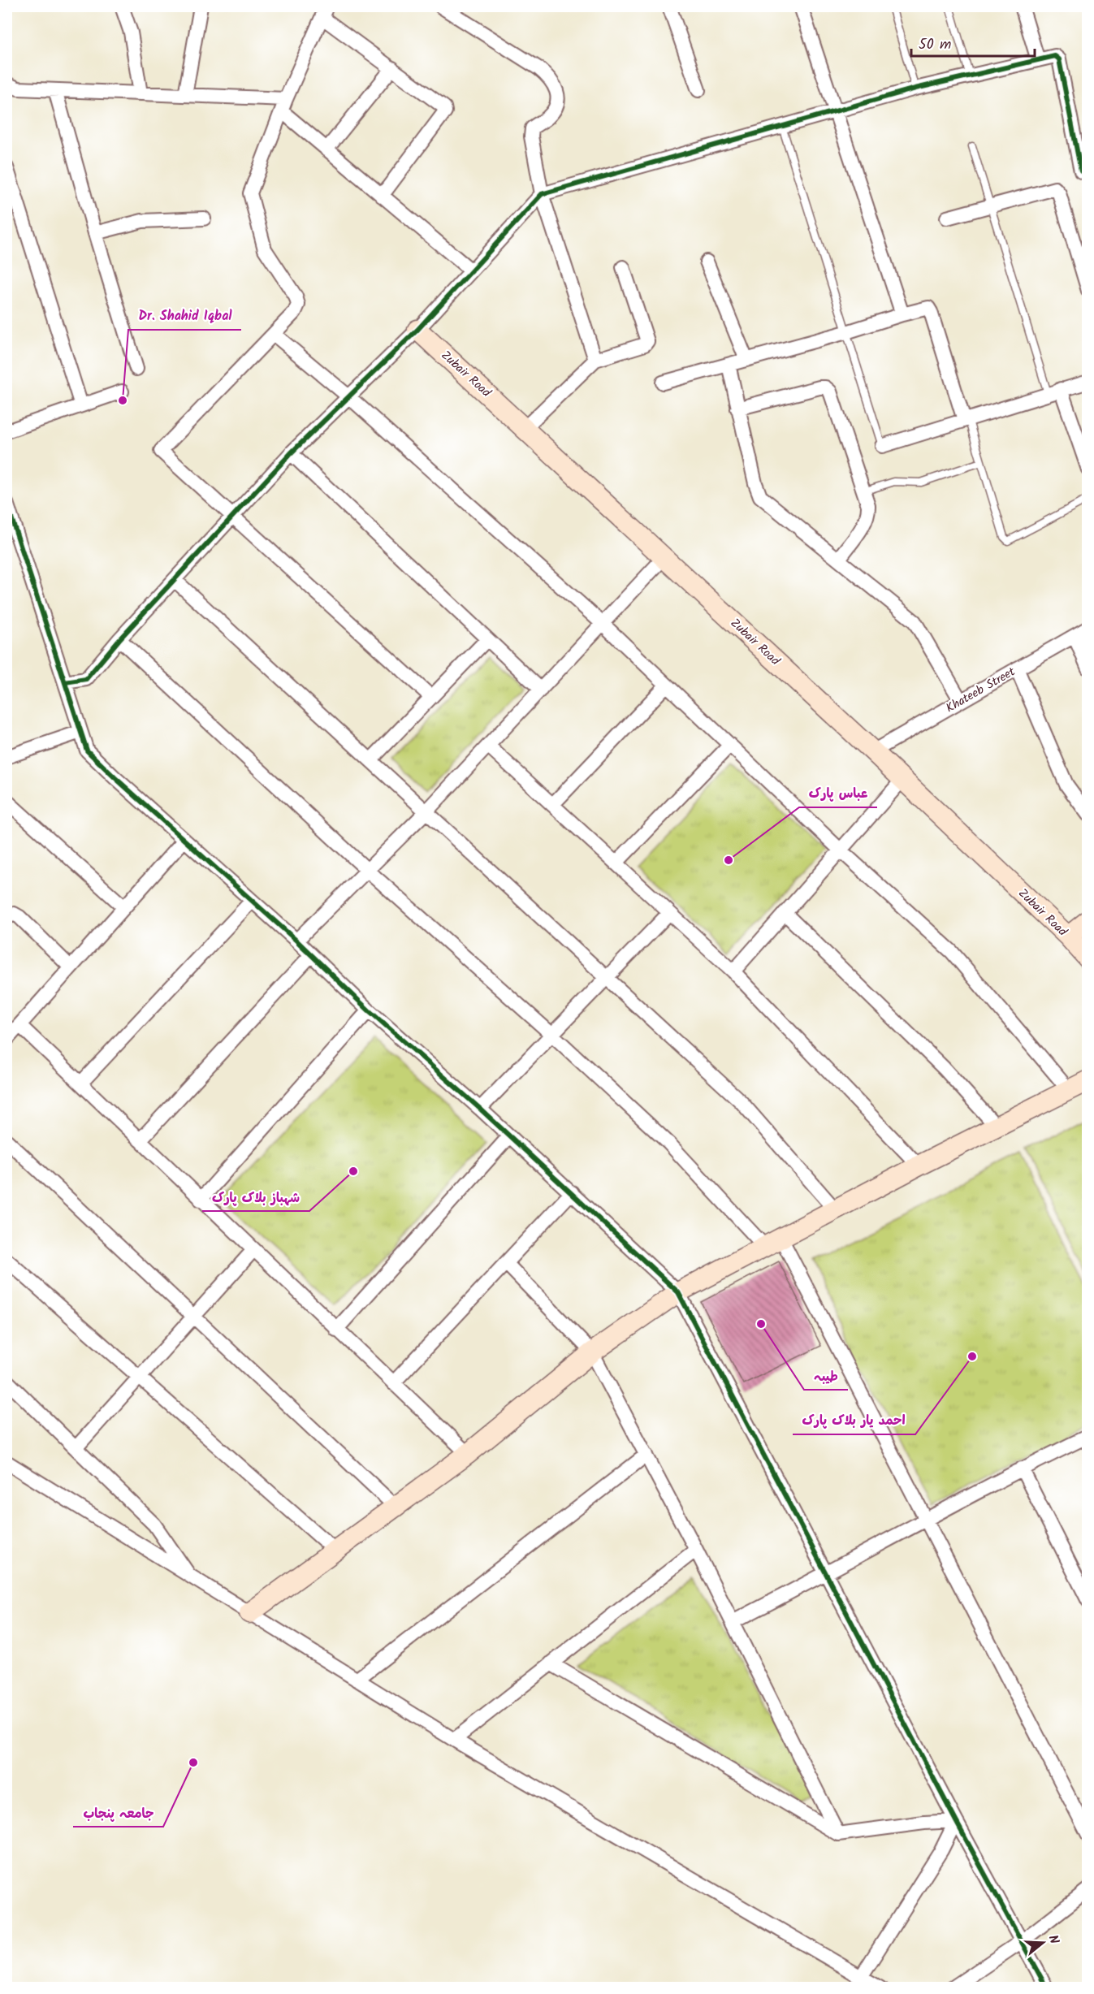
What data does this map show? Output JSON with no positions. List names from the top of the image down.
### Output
{
  "streets": {
    "street": ["Zubair Road", "Khateeb Street"]
  },
  "crossings": [
    ["Zubair Road", "Khateeb Street"]
  ],
  "places": [
    "Dr. Shahid Iqbal",
    "عباس پارک",
    "شہباز بلاک پارک",
    "طیبہ",
    "احمد یار بلاک پارک",
    "جامعہ پنجاب"
  ],
  "scale_bar": "50 m",
  "north": "right"
}
